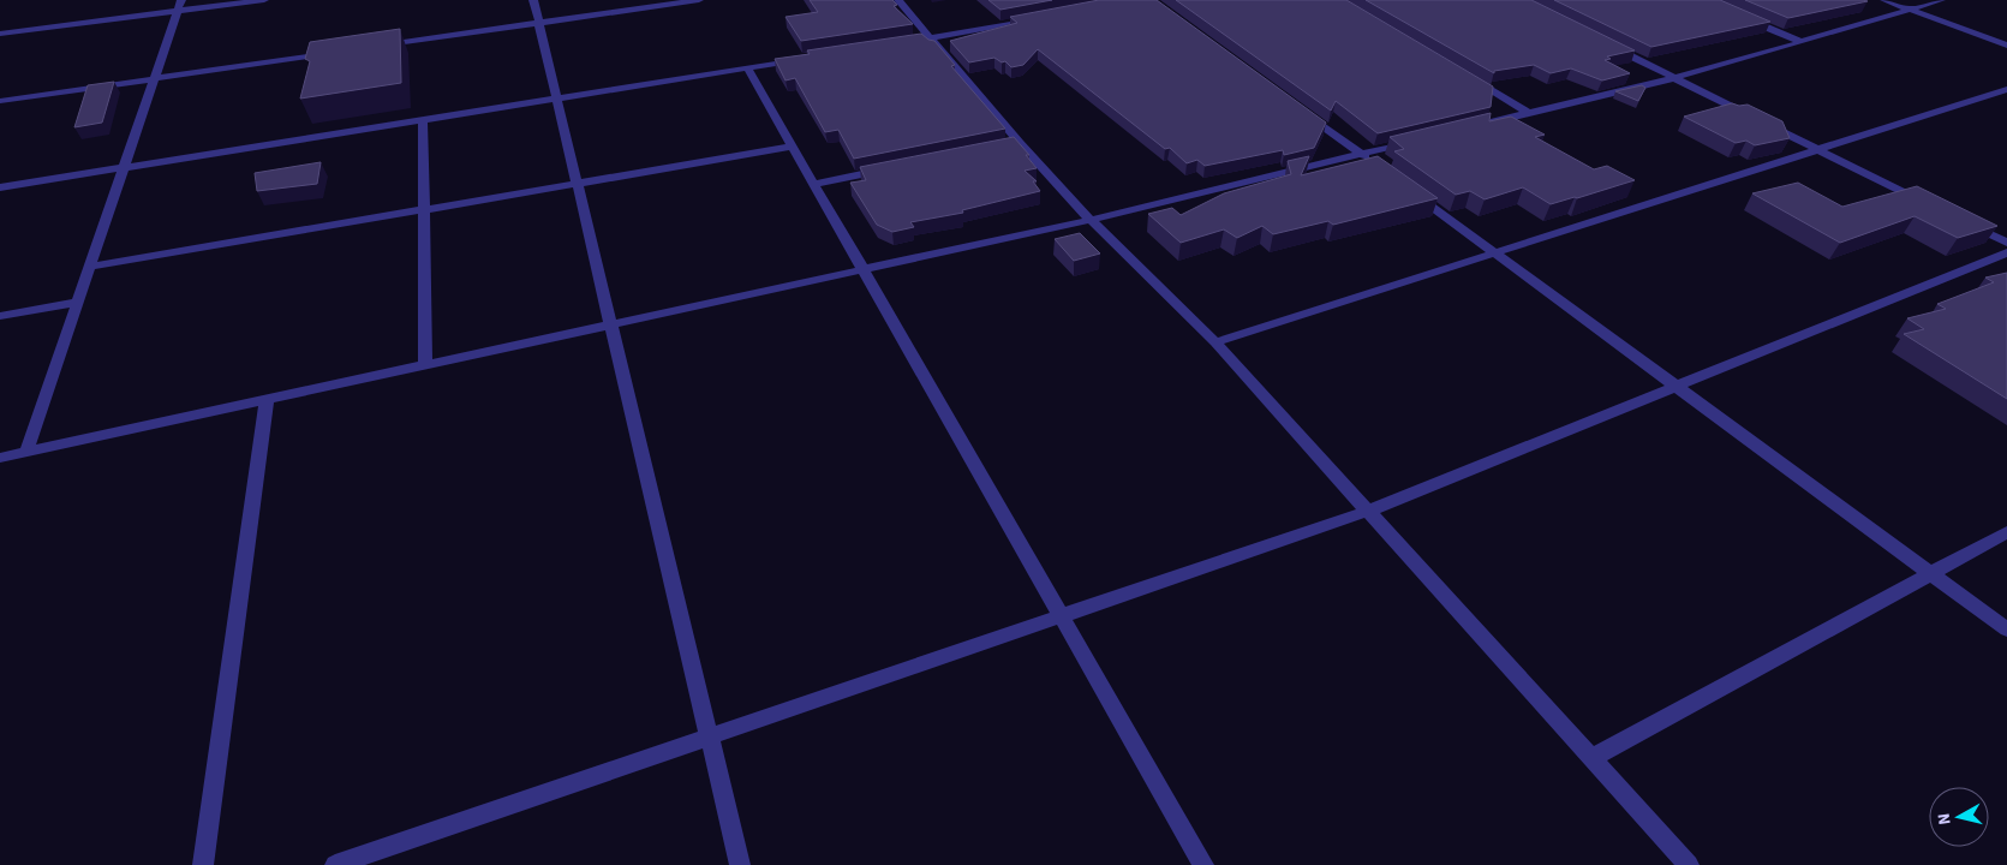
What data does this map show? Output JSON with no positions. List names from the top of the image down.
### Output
{
  "north": "left"
}
